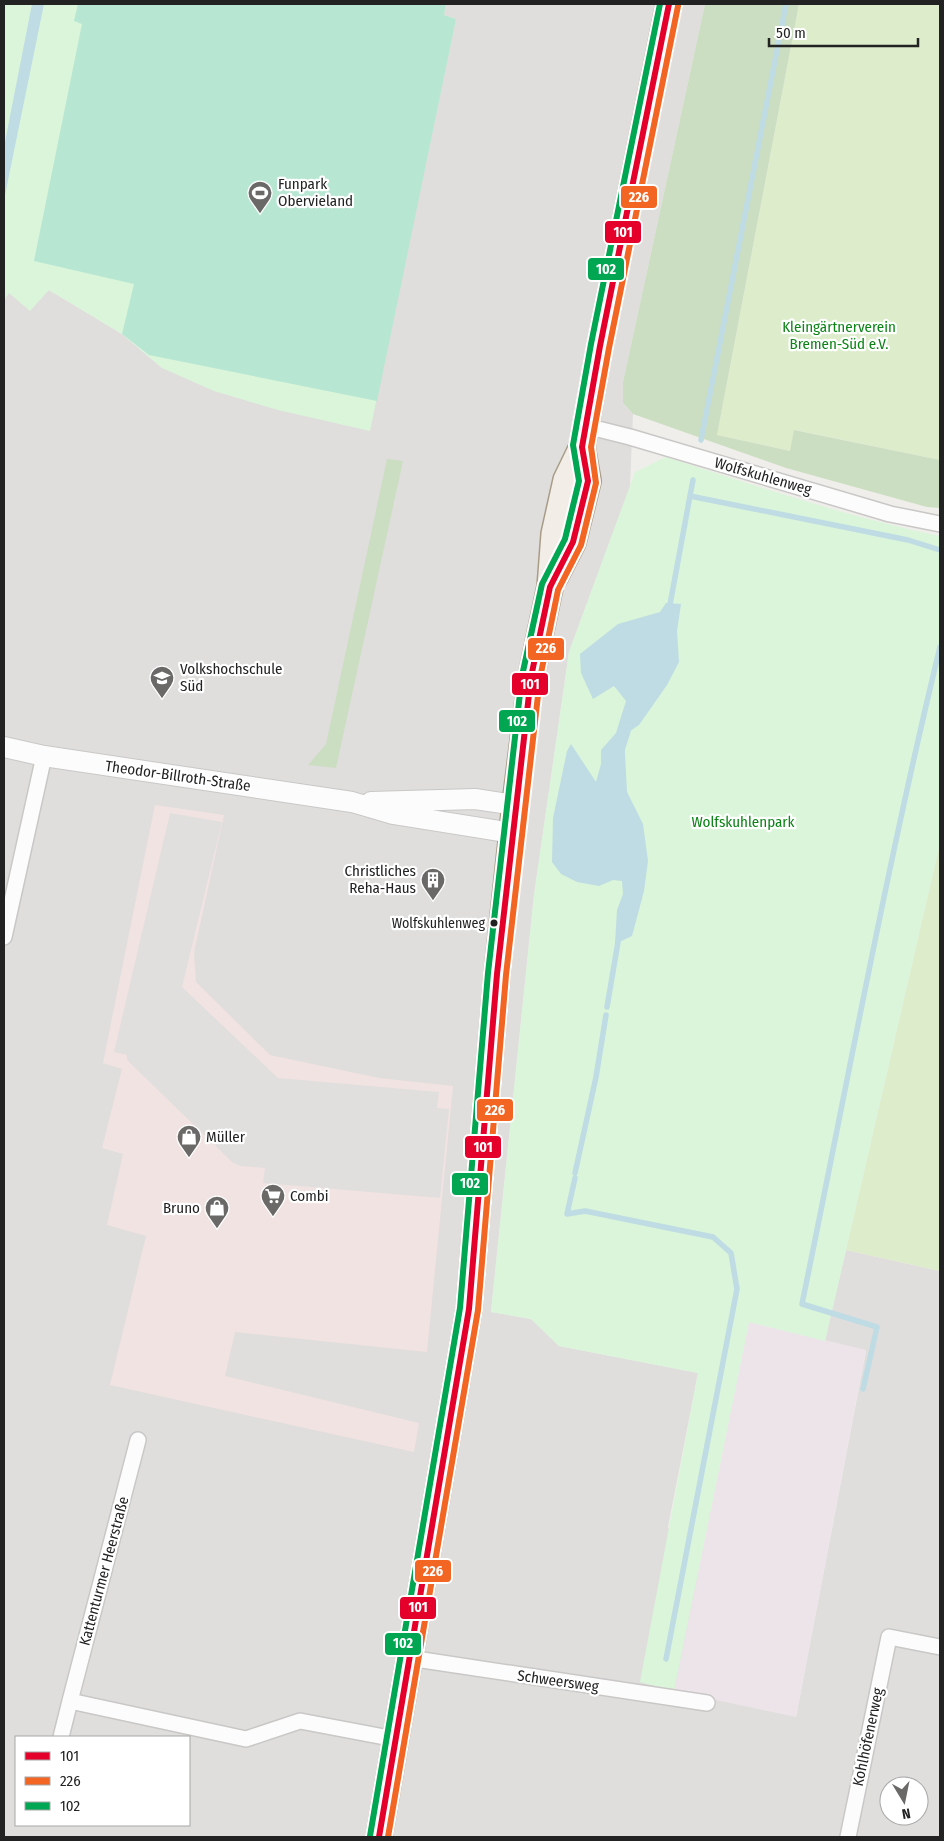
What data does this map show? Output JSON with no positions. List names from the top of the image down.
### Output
{
  "streets": {
    "street": [
      "Wolfskuhlenweg",
      "Theodor-Billroth-Straße",
      "Kattenturmer Heerstraße",
      "Schweersweg",
      "Kohlhöfenerweg"
    ]
  },
  "parks": ["Kleingärtnerverein Bremen-Süd e.V.", "Wolfskuhlenpark"],
  "places": {
    "sports": ["Funpark Obervieland"],
    "school or university": ["Volkshochschule Süd"],
    "building": ["Christliches Reha-Haus"],
    "other": ["Wolfskuhlenweg"],
    "shop": ["Müller", "Bruno"],
    "supermarket": ["Combi"]
  },
  "lines": ["transit line 101", "transit line 102", "transit line 226"],
  "legend": ["101", "226", "102"],
  "scale_bar": "50 m",
  "north": "bottom"
}
